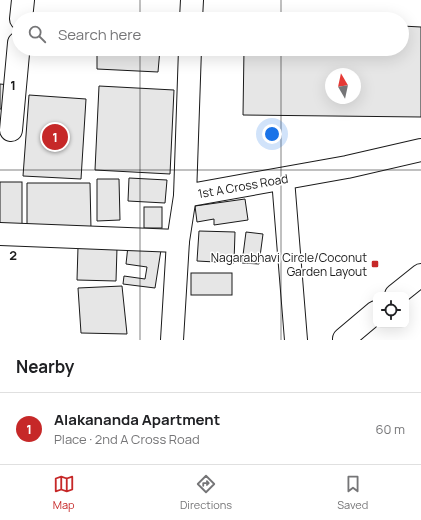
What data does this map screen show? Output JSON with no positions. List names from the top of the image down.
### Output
{
  "streets": {
    "street": ["1st A Cross Road"]
  },
  "places": {
    "transit": ["Nagarabhavi Circle/Coconut Garden Layout"]
  },
  "north": "top",
  "page": {
    "search": "Search here",
    "pins": "1",
    "heading": "Nearby",
    "list": [
      {
        "mark": "1",
        "name": "Alakananda Apartment",
        "note": "Place · 2nd A Cross Road",
        "value": "60 m"
      }
    ],
    "nav": ["Map", "Directions", "Saved"]
  },
  "grid": {
    "rows": ["1", "2"]
  }
}
